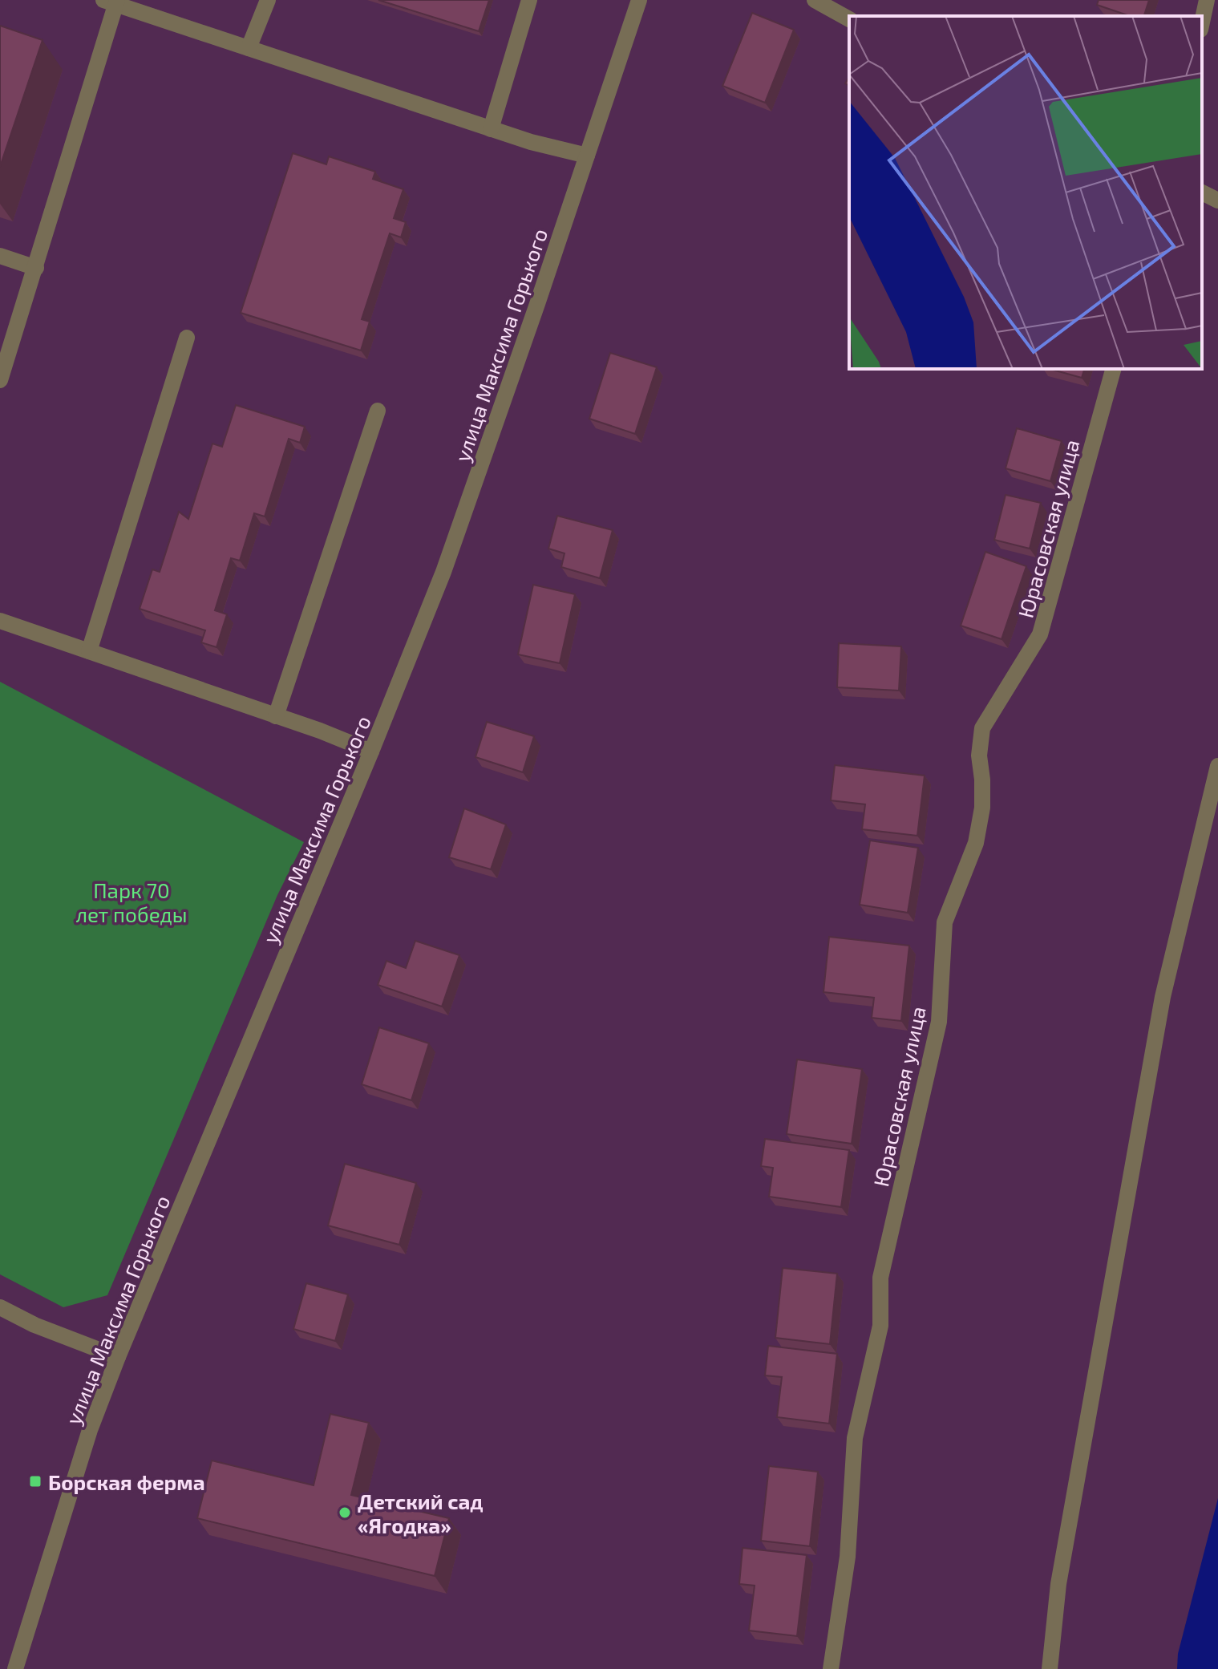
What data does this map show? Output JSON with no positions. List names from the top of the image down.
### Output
{
  "streets": {
    "street": ["улица Максима Горького", "Юрасовская улица"]
  },
  "parks": ["Парк 70 лет победы"],
  "places": {
    "transit": ["Борская ферма"],
    "other": ["Детский сад «Ягодка»"]
  }
}
